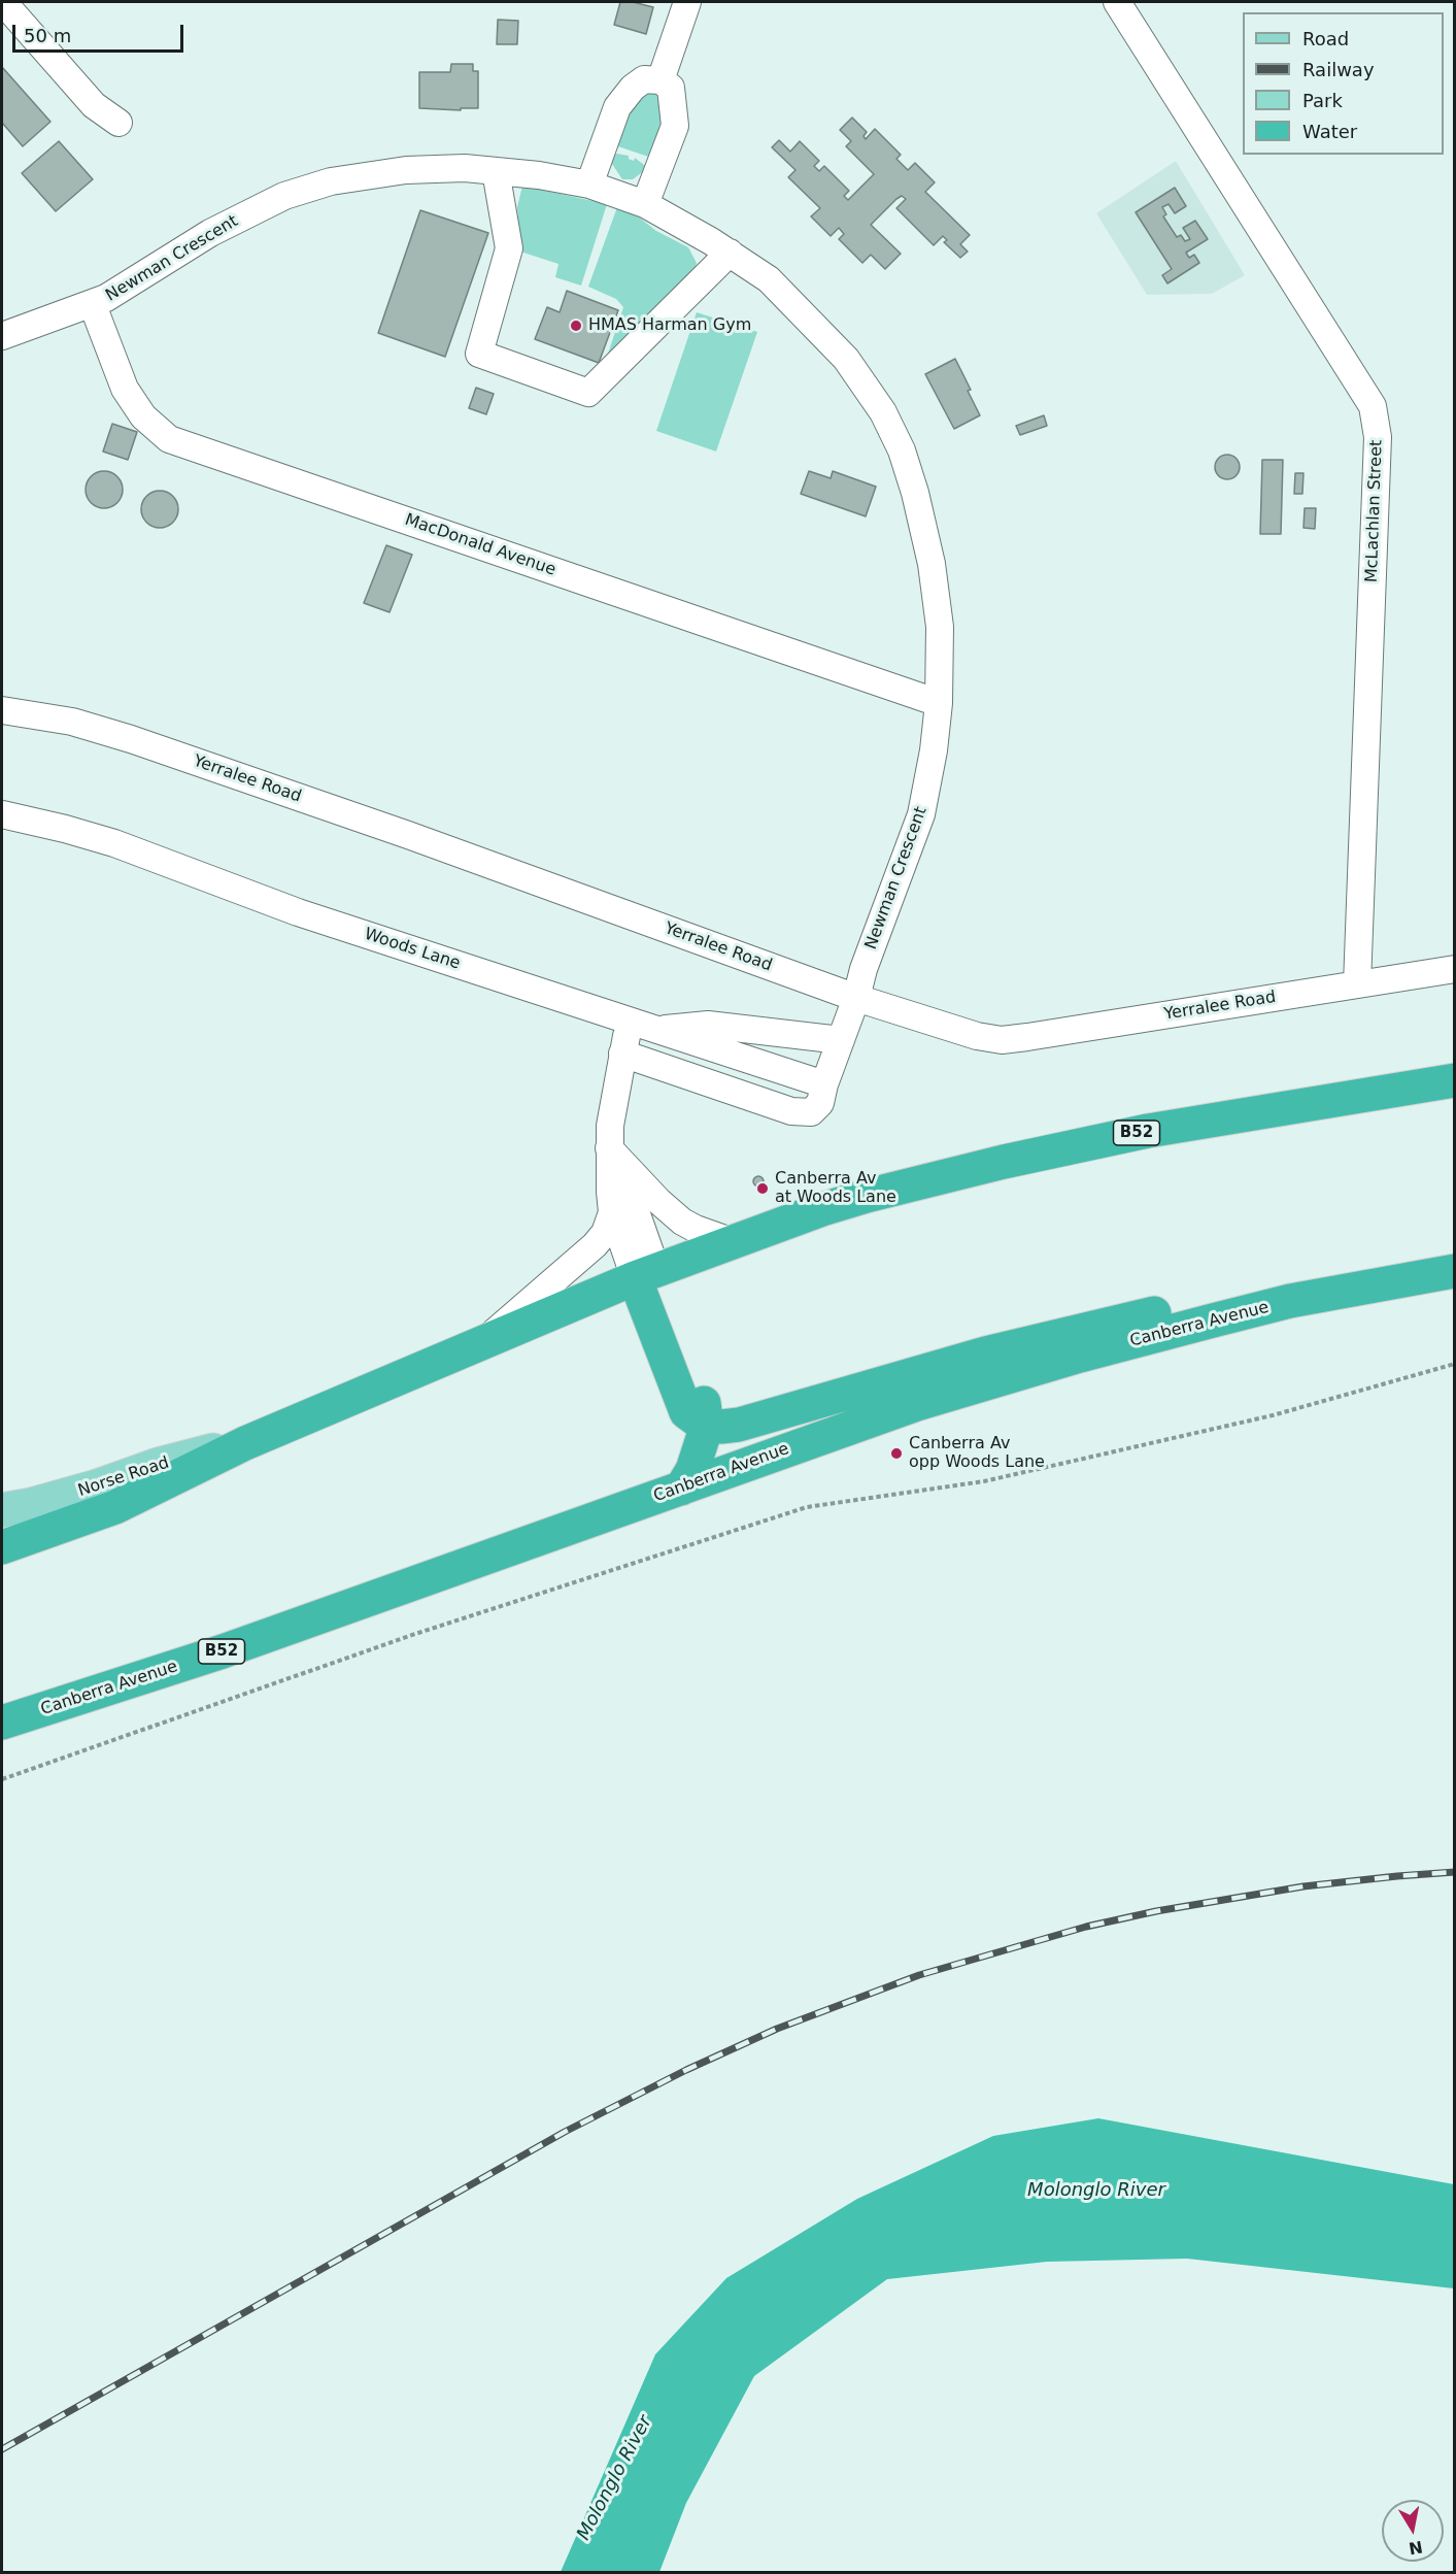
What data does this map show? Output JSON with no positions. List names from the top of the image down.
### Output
{
  "streets": {
    "highway": ["B52", "Canberra Avenue"],
    "main road": ["Norse Road"],
    "street": [
      "Newman Crescent",
      "McLachlan Street",
      "MacDonald Avenue",
      "Yerralee Road",
      "Woods Lane"
    ]
  },
  "crossings": [
    ["Newman Crescent", "MacDonald Avenue"],
    ["Newman Crescent", "Yerralee Road"],
    ["Newman Crescent", "Woods Lane"],
    ["McLachlan Street", "Yerralee Road"],
    ["B52", "Norse Road"]
  ],
  "water": ["Molonglo River"],
  "places": ["HMAS Harman Gym", "Canberra Av at Woods Lane", "Canberra Av opp Woods Lane"],
  "legend": [
    "Road",
    "Railway",
    "Park",
    "Water"
  ],
  "scale_bar": "50 m",
  "north": "bottom"
}
